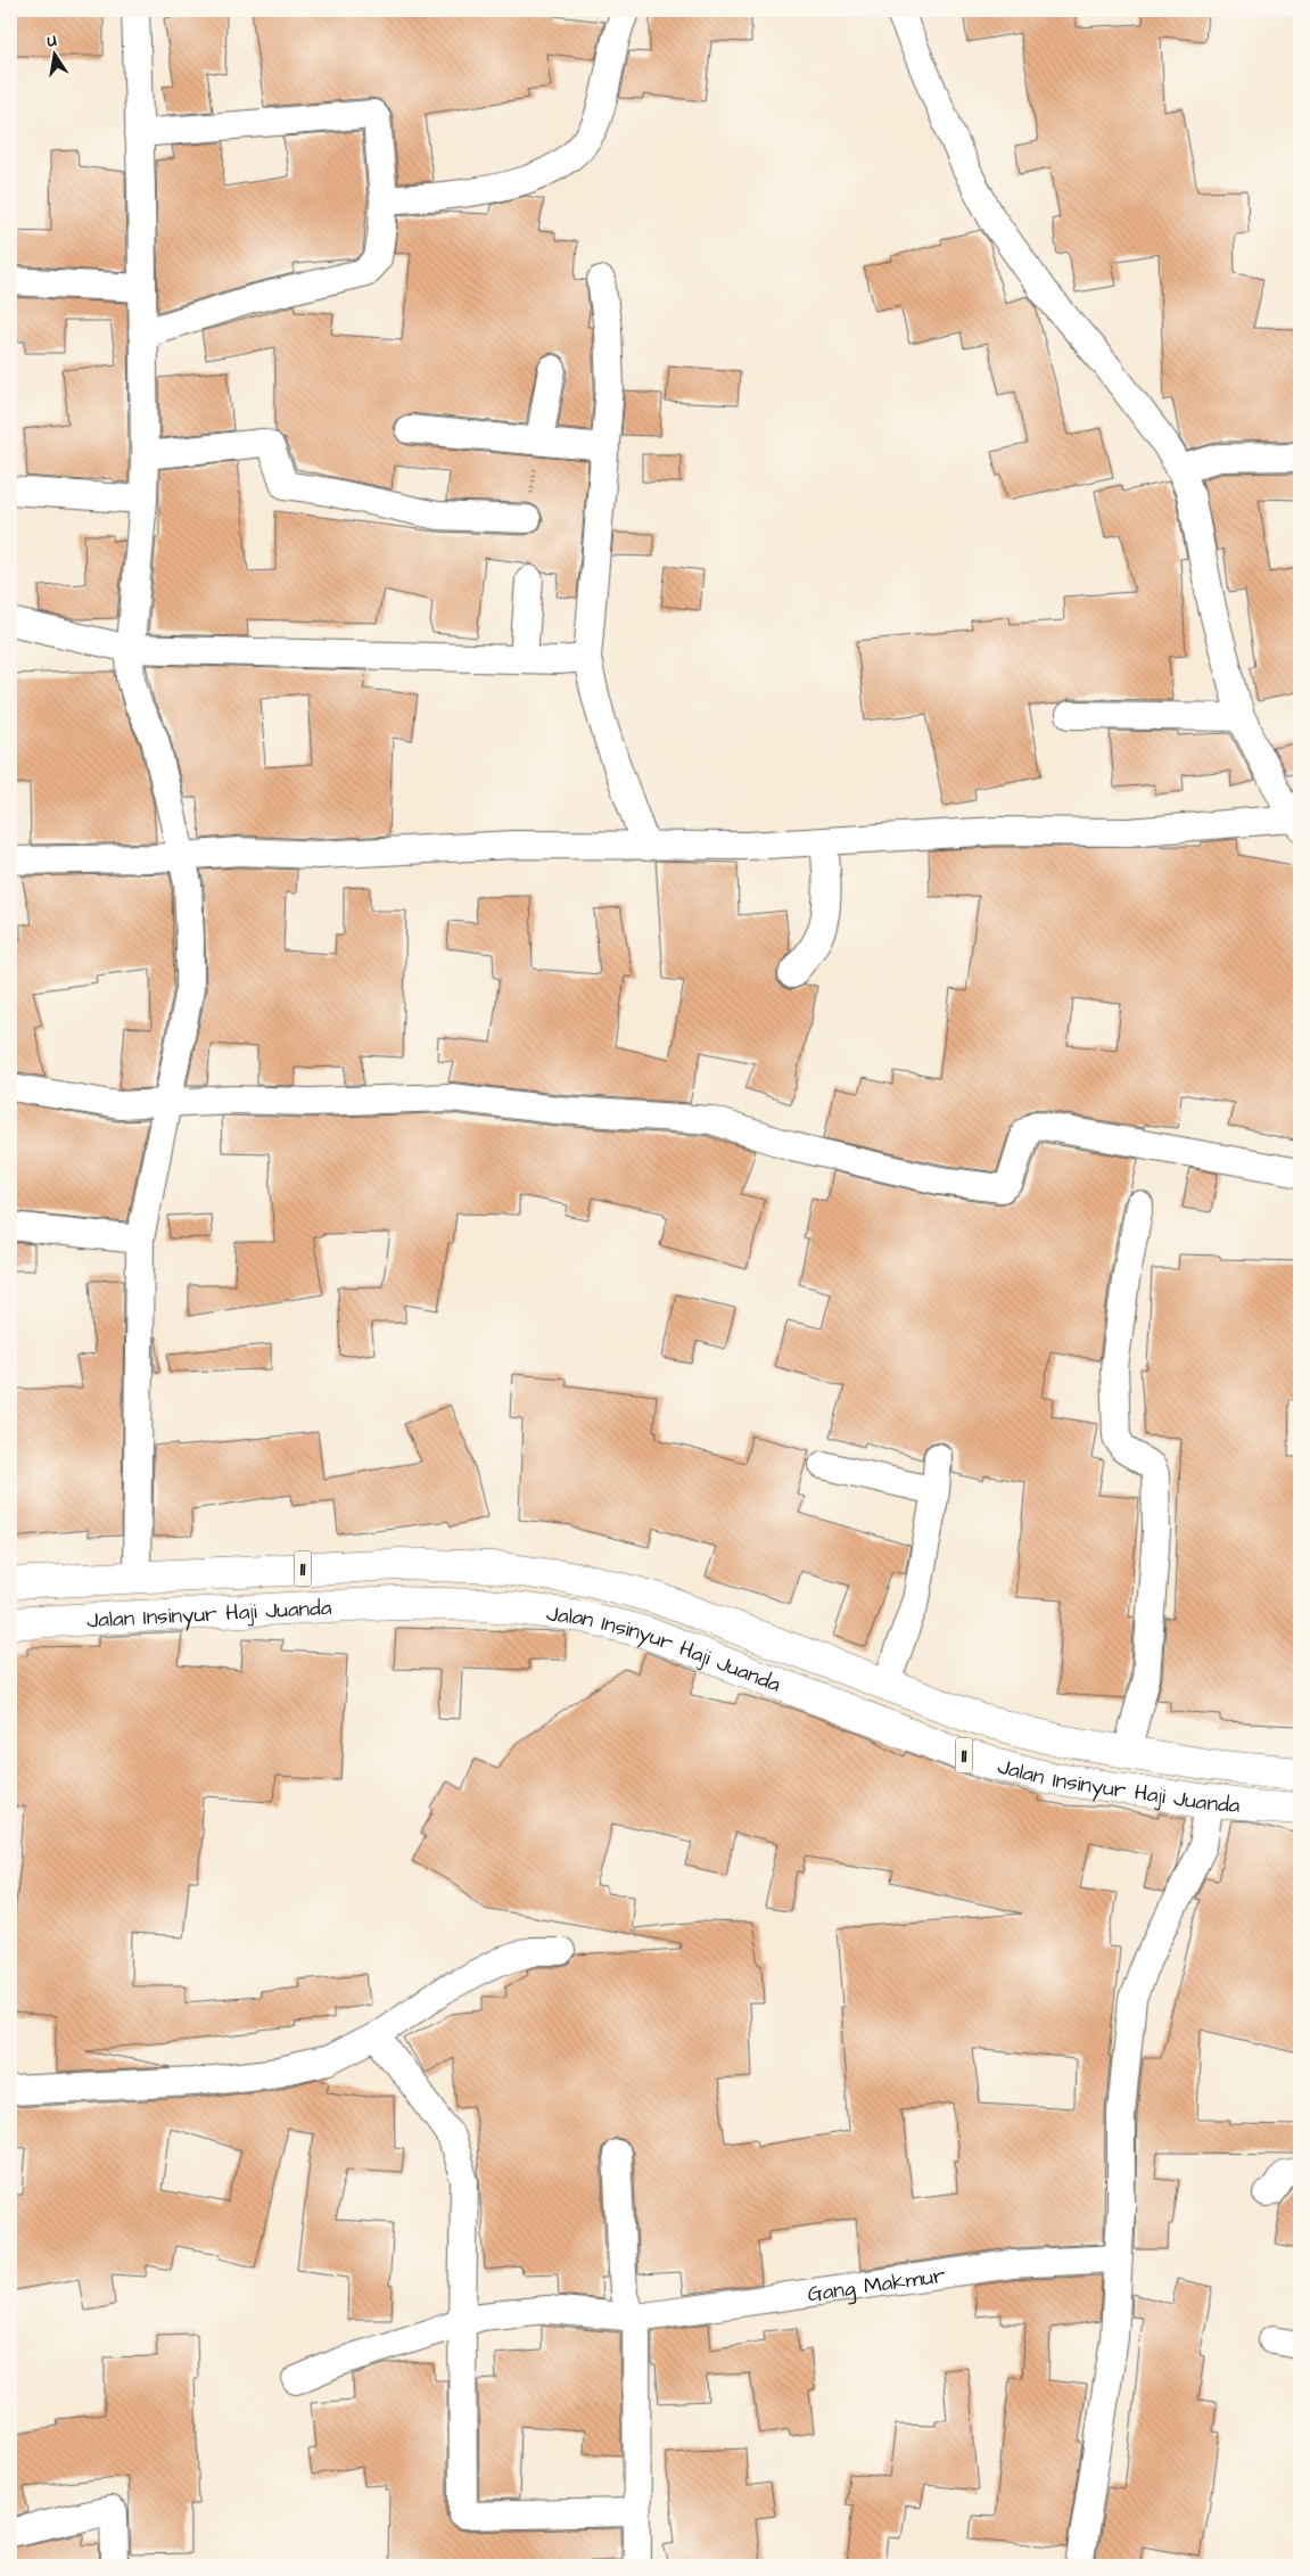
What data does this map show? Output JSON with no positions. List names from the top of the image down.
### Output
{
  "streets": {
    "highway": ["11", "Jalan Insinyur Haji Juanda"],
    "street": ["Gang Makmur"]
  },
  "north": "top"
}
